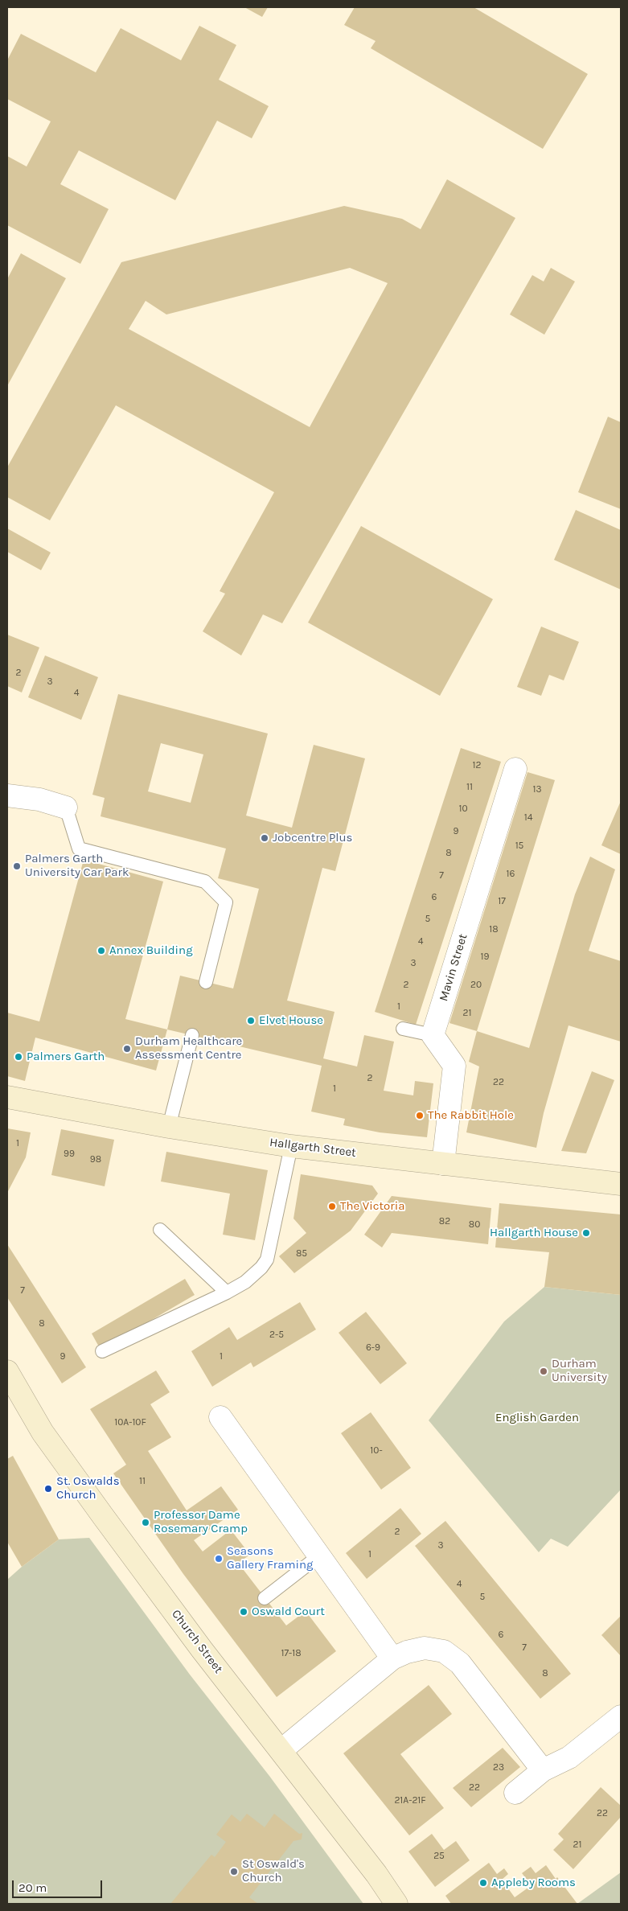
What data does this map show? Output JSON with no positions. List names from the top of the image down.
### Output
{
  "streets": {
    "street": ["Mavin Street", "Hallgarth Street", "Church Street"]
  },
  "parks": ["English Garden"],
  "places": [
    "Jobcentre Plus",
    "Palmers Garth University Car Park",
    "Annex Building",
    "Elvet House",
    "Durham Healthcare Assessment Centre",
    "Palmers Garth",
    "The Rabbit Hole",
    "The Victoria",
    "Hallgarth House",
    "Durham University",
    "St. Oswalds Church",
    "Professor Dame Rosemary Cramp",
    "Seasons Gallery Framing",
    "Oswald Court",
    "St Oswald's Church",
    "Appleby Rooms"
  ],
  "house_numbers": [
    "2",
    "3",
    "4",
    "12",
    "11",
    "13",
    "10",
    "14",
    "9",
    "15",
    "8",
    "16",
    "7",
    "6",
    "17",
    "5",
    "18",
    "4",
    "19",
    "3",
    "2",
    "20",
    "1",
    "21",
    "2",
    "22",
    "1",
    "1",
    "99",
    "98",
    "82",
    "80",
    "85",
    "7",
    "8",
    "2-5",
    "6-9",
    "9",
    "1",
    "10A-10F",
    "10-",
    "11",
    "2",
    "3",
    "1",
    "4",
    "5",
    "6",
    "7",
    "17-18",
    "8",
    "23",
    "22",
    "21A-21F",
    "22",
    "21",
    "25"
  ],
  "scale_bar": "20 m"
}
